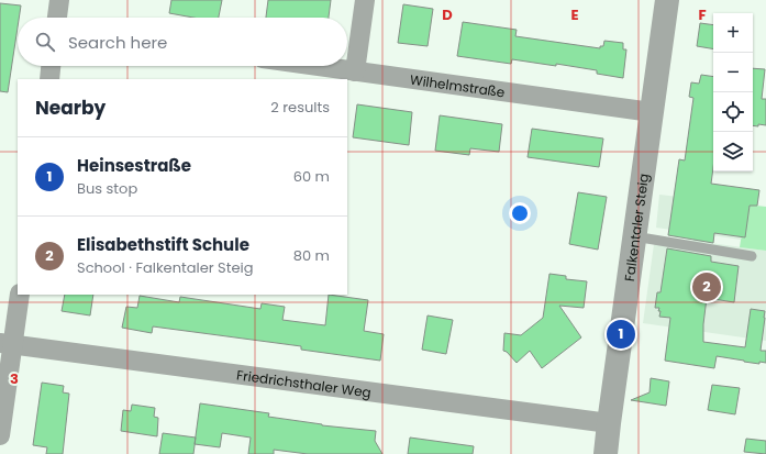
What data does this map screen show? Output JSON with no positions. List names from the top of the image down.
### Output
{
  "streets": {
    "street": ["Wilhelmstraße", "Falkentaler Steig", "Friedrichsthaler Weg"]
  },
  "crossings": [
    ["Wilhelmstraße", "Falkentaler Steig"],
    ["Falkentaler Steig", "Friedrichsthaler Weg"]
  ],
  "page": {
    "map_buttons": ["+", "−"],
    "search": "Search here",
    "heading": ["Nearby", "2 results"],
    "list": [
      {
        "mark": "1",
        "name": "Heinsestraße",
        "note": "Bus stop",
        "value": "60 m"
      },
      {
        "mark": "2",
        "name": "Elisabethstift Schule",
        "note": "School · Falkentaler Steig",
        "value": "80 m"
      }
    ],
    "pins": ["2", "1"]
  },
  "grid": {
    "columns": ["D", "E", "F"],
    "rows": ["3"]
  }
}
